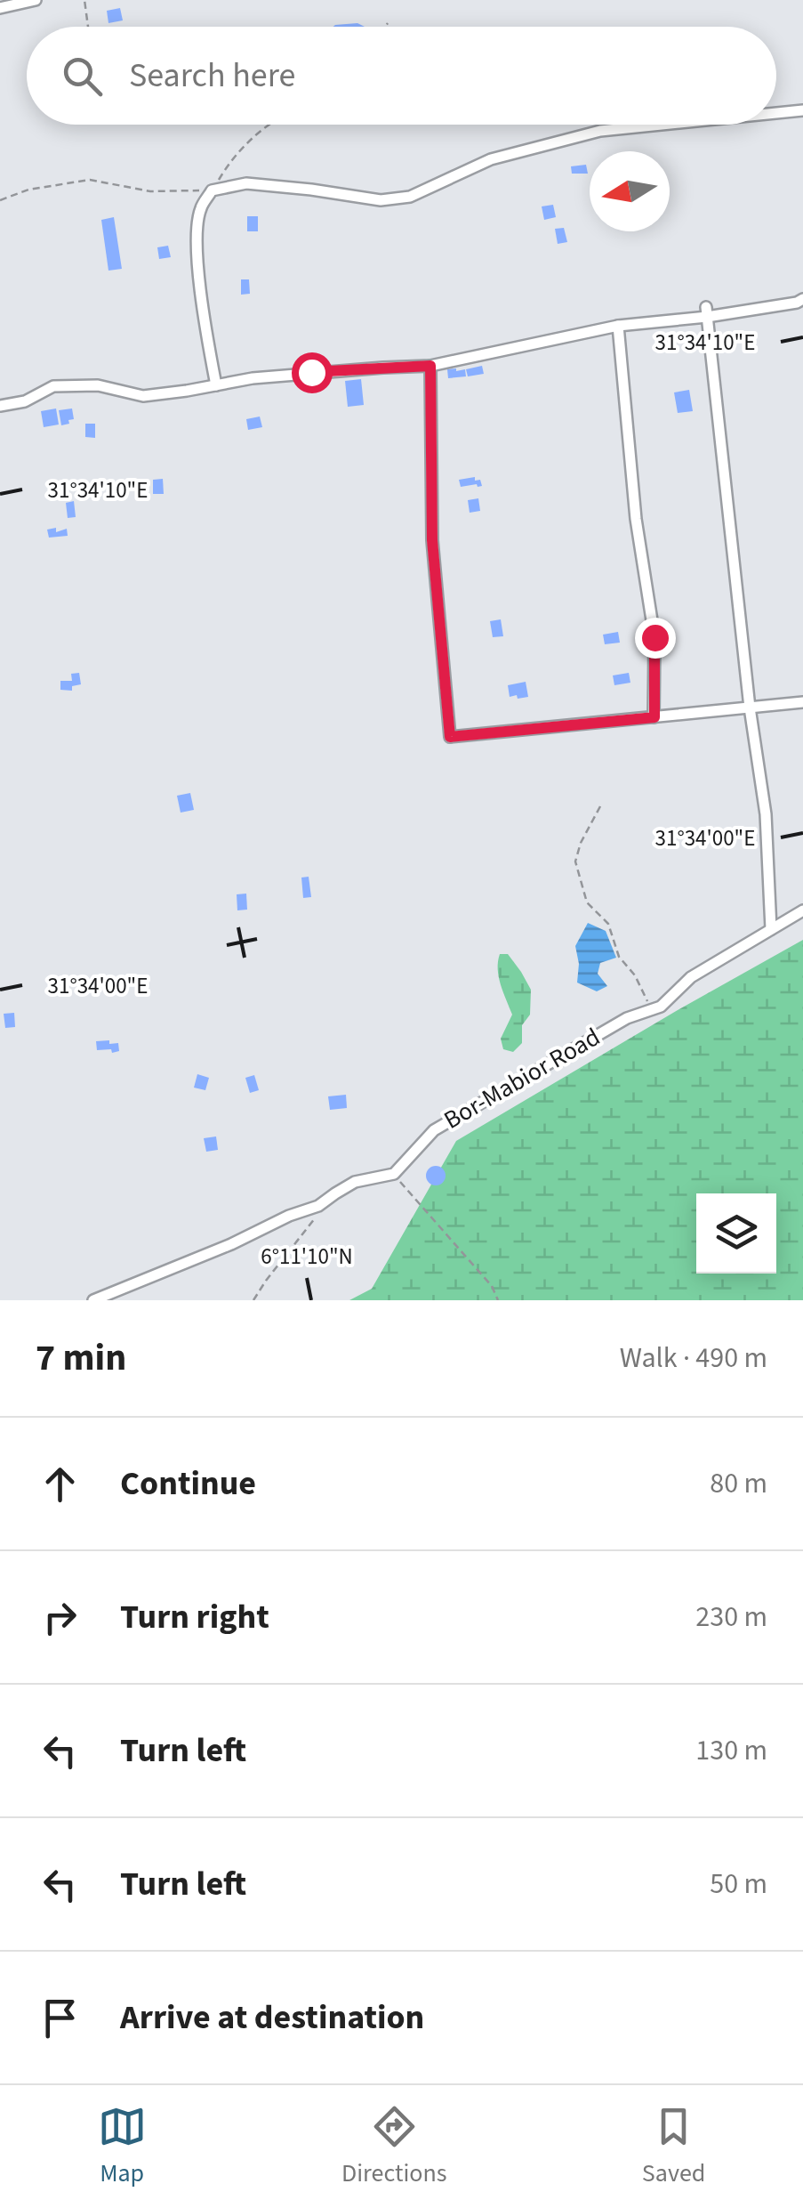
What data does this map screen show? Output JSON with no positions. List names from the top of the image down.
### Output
{
  "streets": {
    "street": ["Bor-Mabior Road"]
  },
  "north": "left",
  "page": {
    "search": "Search here",
    "heading": ["7 min", "Walk · 490 m"],
    "list": [
      ["Continue", "80 m"],
      ["Turn right", "230 m"],
      ["Turn left", "130 m"],
      ["Turn left", "50 m"],
      "Arrive at destination"
    ],
    "nav": ["Map", "Directions", "Saved"]
  },
  "coordinates": ["31°34'10\"E", "31°34'00\"E", "6°11'10\"N"]
}
